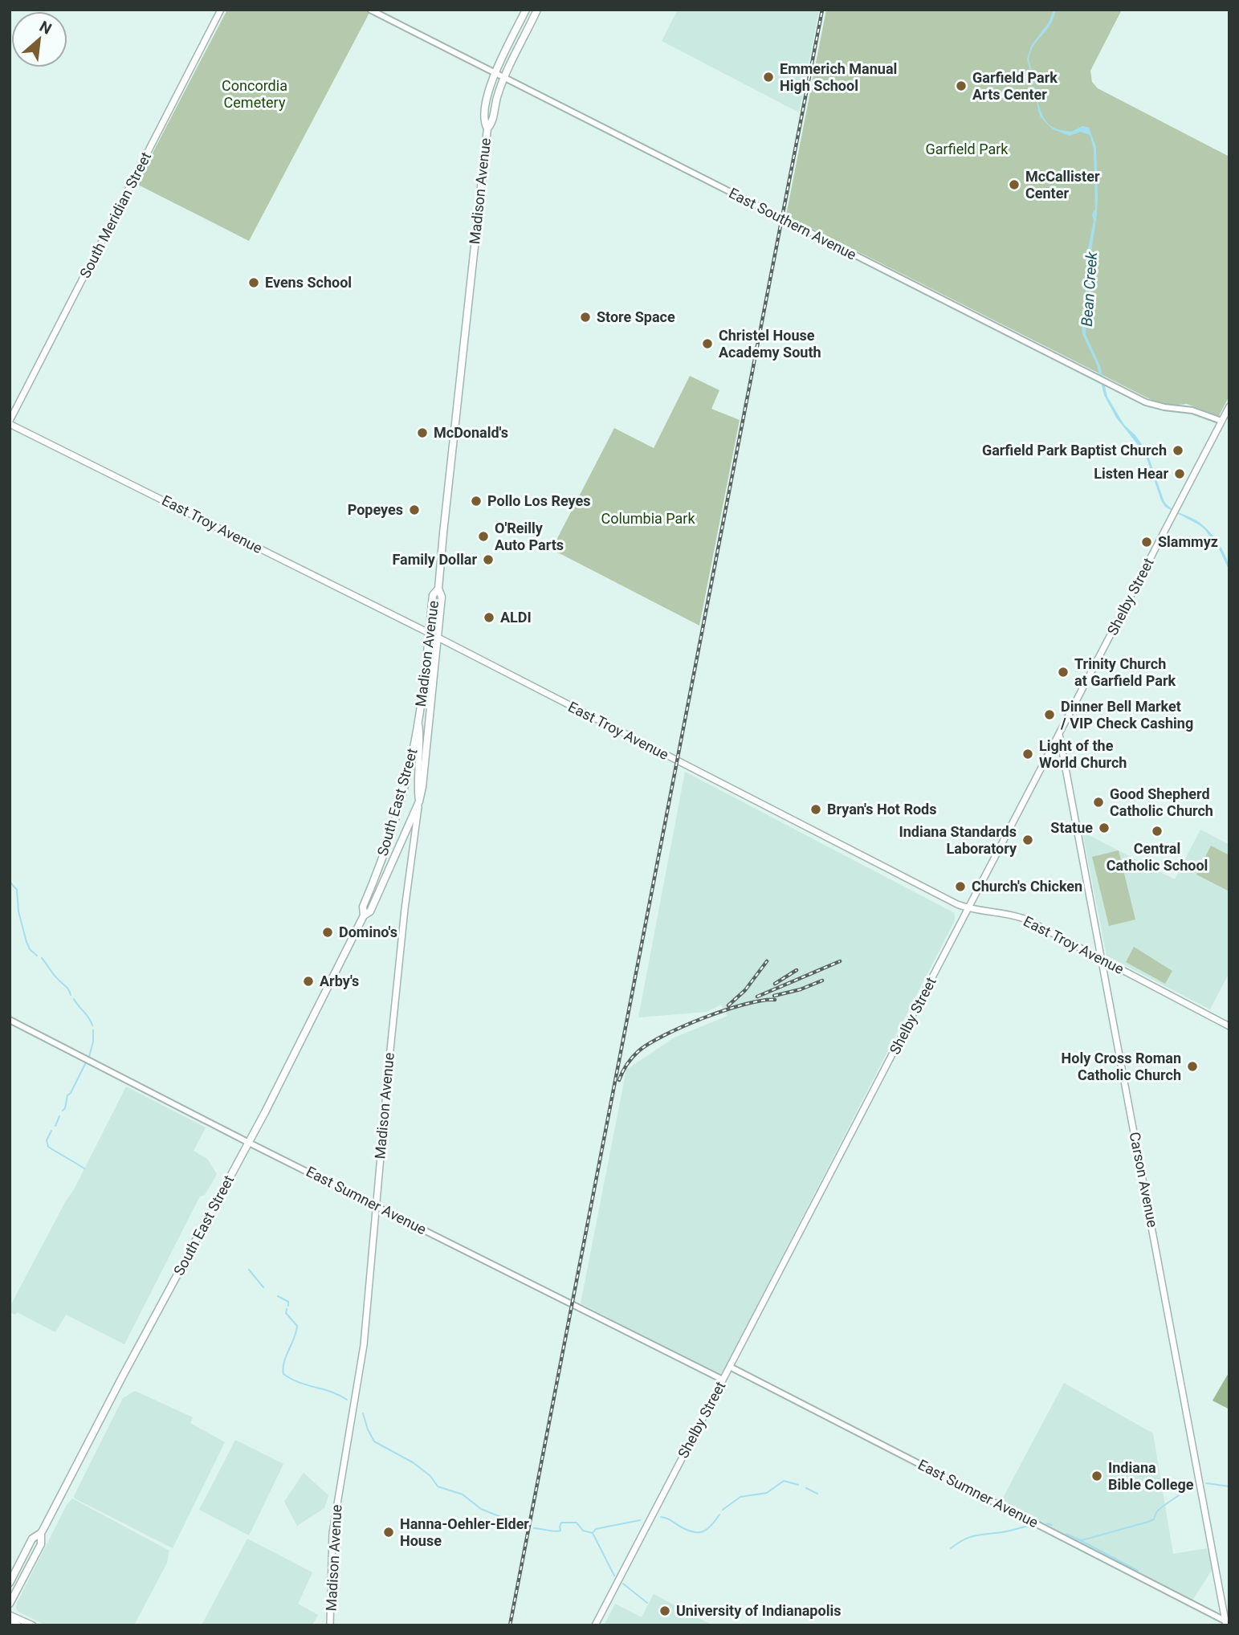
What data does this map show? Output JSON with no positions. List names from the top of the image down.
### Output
{
  "streets": {
    "main road": [
      "Madison Avenue",
      "South Meridian Street",
      "East Troy Avenue",
      "Shelby Street",
      "South East Street",
      "Carson Avenue"
    ],
    "street": ["East Southern Avenue", "East Sumner Avenue"]
  },
  "crossings": [
    ["Madison Avenue", "East Southern Avenue"],
    ["Madison Avenue", "East Troy Avenue"],
    ["Madison Avenue", "South East Street"],
    ["Madison Avenue", "East Sumner Avenue"],
    ["South Meridian Street", "East Troy Avenue"],
    ["East Southern Avenue", "Shelby Street"],
    ["East Troy Avenue", "Shelby Street"],
    ["East Troy Avenue", "Carson Avenue"],
    ["Shelby Street", "Carson Avenue"],
    ["Shelby Street", "East Sumner Avenue"],
    ["South East Street", "East Sumner Avenue"],
    ["Carson Avenue", "East Sumner Avenue"]
  ],
  "water": ["Bean Creek"],
  "parks": ["Concordia Cemetery", "Garfield Park", "Columbia Park"],
  "places": [
    "Emmerich Manual High School",
    "Garfield Park Arts Center",
    "McCallister Center",
    "Evens School",
    "Store Space",
    "Christel House Academy South",
    "McDonald's",
    "Garfield Park Baptist Church",
    "Listen Hear",
    "Pollo Los Reyes",
    "Popeyes",
    "O'Reilly Auto Parts",
    "Slammyz",
    "Family Dollar",
    "ALDI",
    "Trinity Church at Garfield Park",
    "Dinner Bell Market / VIP Check Cashing",
    "Light of the World Church",
    "Good Shepherd Catholic Church",
    "Bryan's Hot Rods",
    "Statue",
    "Central Catholic School",
    "Indiana Standards Laboratory",
    "Church's Chicken",
    "Domino's",
    "Arby's",
    "Holy Cross Roman Catholic Church",
    "Indiana Bible College",
    "Hanna-Oehler-Elder House",
    "University of Indianapolis"
  ],
  "north": "top right"
}
